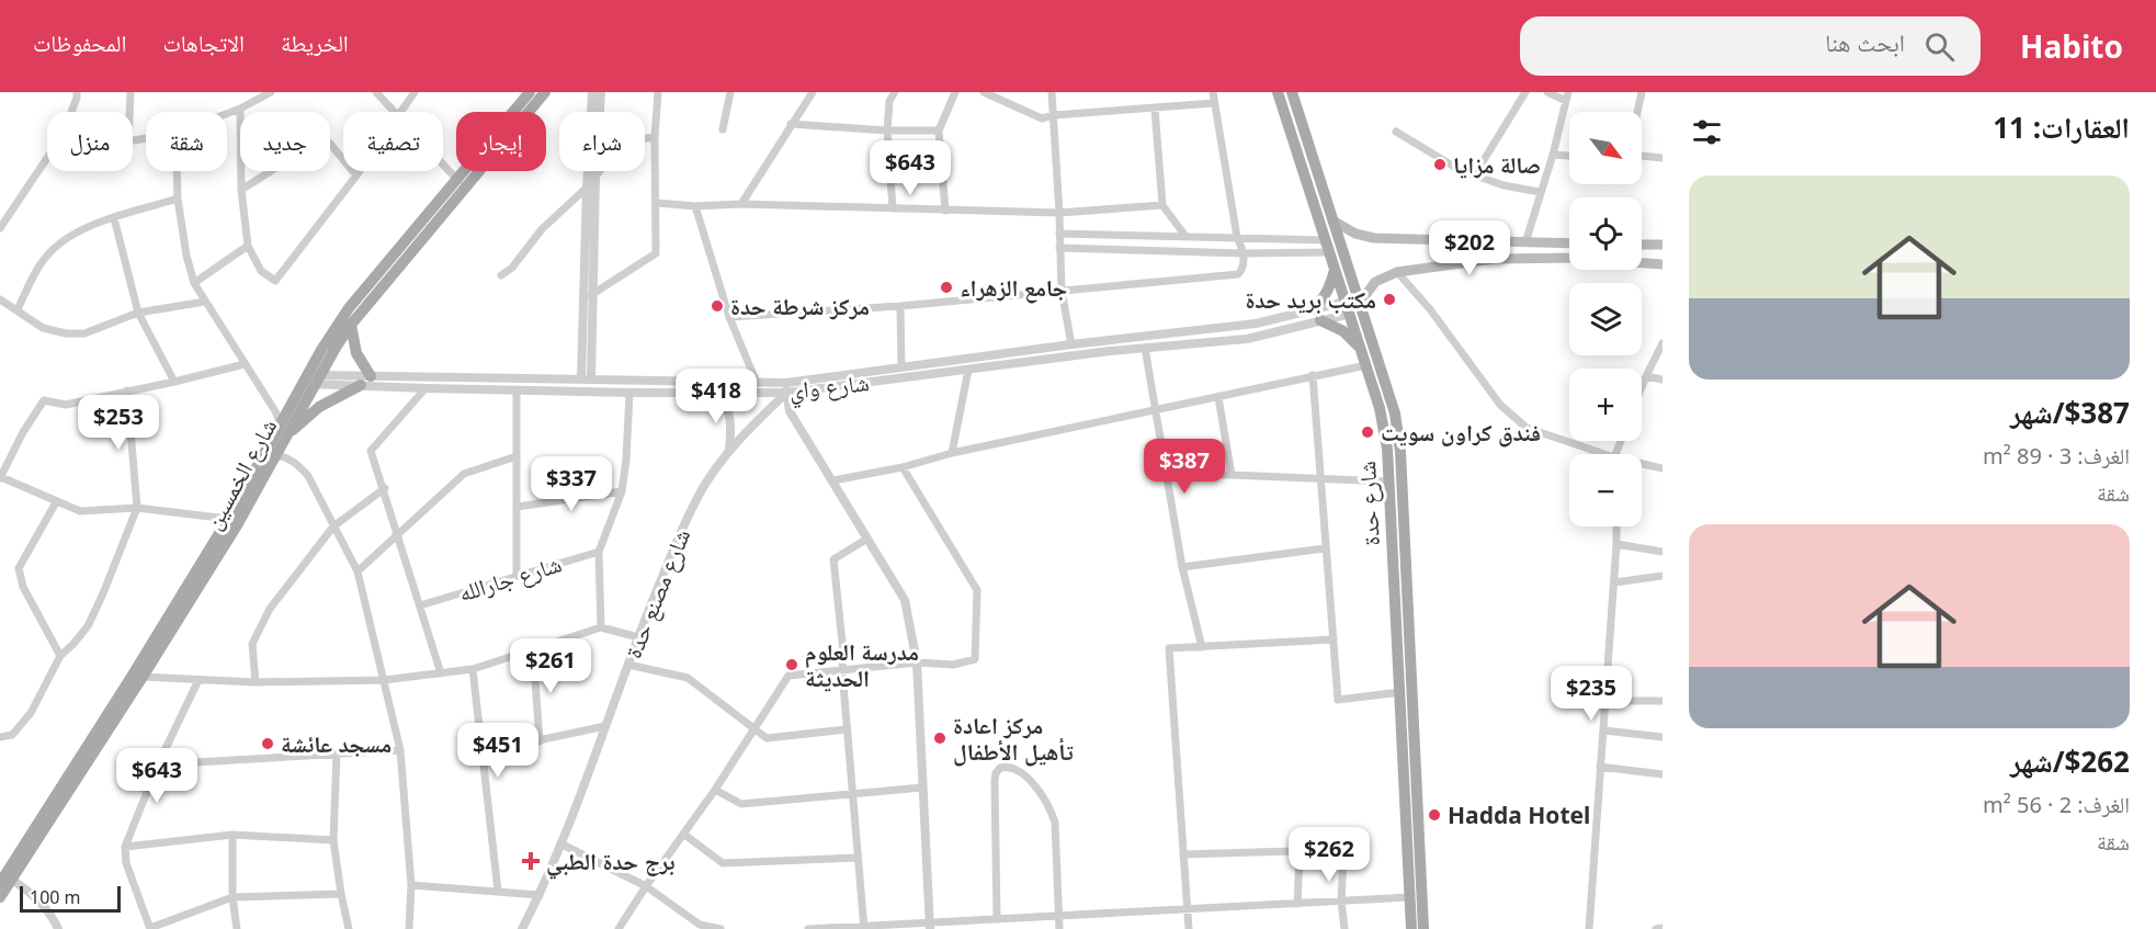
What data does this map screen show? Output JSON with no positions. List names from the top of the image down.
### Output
{
  "streets": {
    "main road": ["شارع الخمسين", "شارع حدة"],
    "street": ["شارع واي", "شارع جارالله", "شارع مصنع حدة"]
  },
  "crossings": [
    ["شارع واي", "شارع الخمسين"],
    ["شارع واي", "شارع حدة"],
    ["شارع واي", "شارع مصنع حدة"]
  ],
  "places": {
    "other": [
      "صالة مزايا",
      "جامع الزهراء",
      "مكتب بريد حدة",
      "مركز شرطة حدة",
      "فندق كراون سويت",
      "مدرسة العلوم الحديثة",
      "مركز اعادة تأهيل الأطفال",
      "مسجد عائشة",
      "Hadda Hotel"
    ],
    "health": ["برج حدة الطبي"]
  },
  "scale_bar": "100 m",
  "north": "bottom right",
  "page": {
    "header": "Habito",
    "search": "ابحث هنا",
    "nav": ["الخريطة", "الاتجاهات", "المحفوظات"],
    "heading": "العقارات: 11",
    "map_buttons": ["+", "−"],
    "chip": [
      "شراء",
      "إيجار",
      "تصفية",
      "جديد",
      "شقة",
      "منزل"
    ],
    "price": [
      "$643",
      "$202",
      "$418",
      "$253",
      "$387",
      "$337",
      "$261",
      "$235",
      "$451",
      "$643",
      "$262"
    ],
    "list": [
      {
        "name": "$387/شهر",
        "note": "الغرف: 3 · 89 m² · شقة"
      },
      {
        "name": "$262/شهر",
        "note": "الغرف: 2 · 56 m² · شقة"
      }
    ],
    "scale": "100 m"
  }
}
